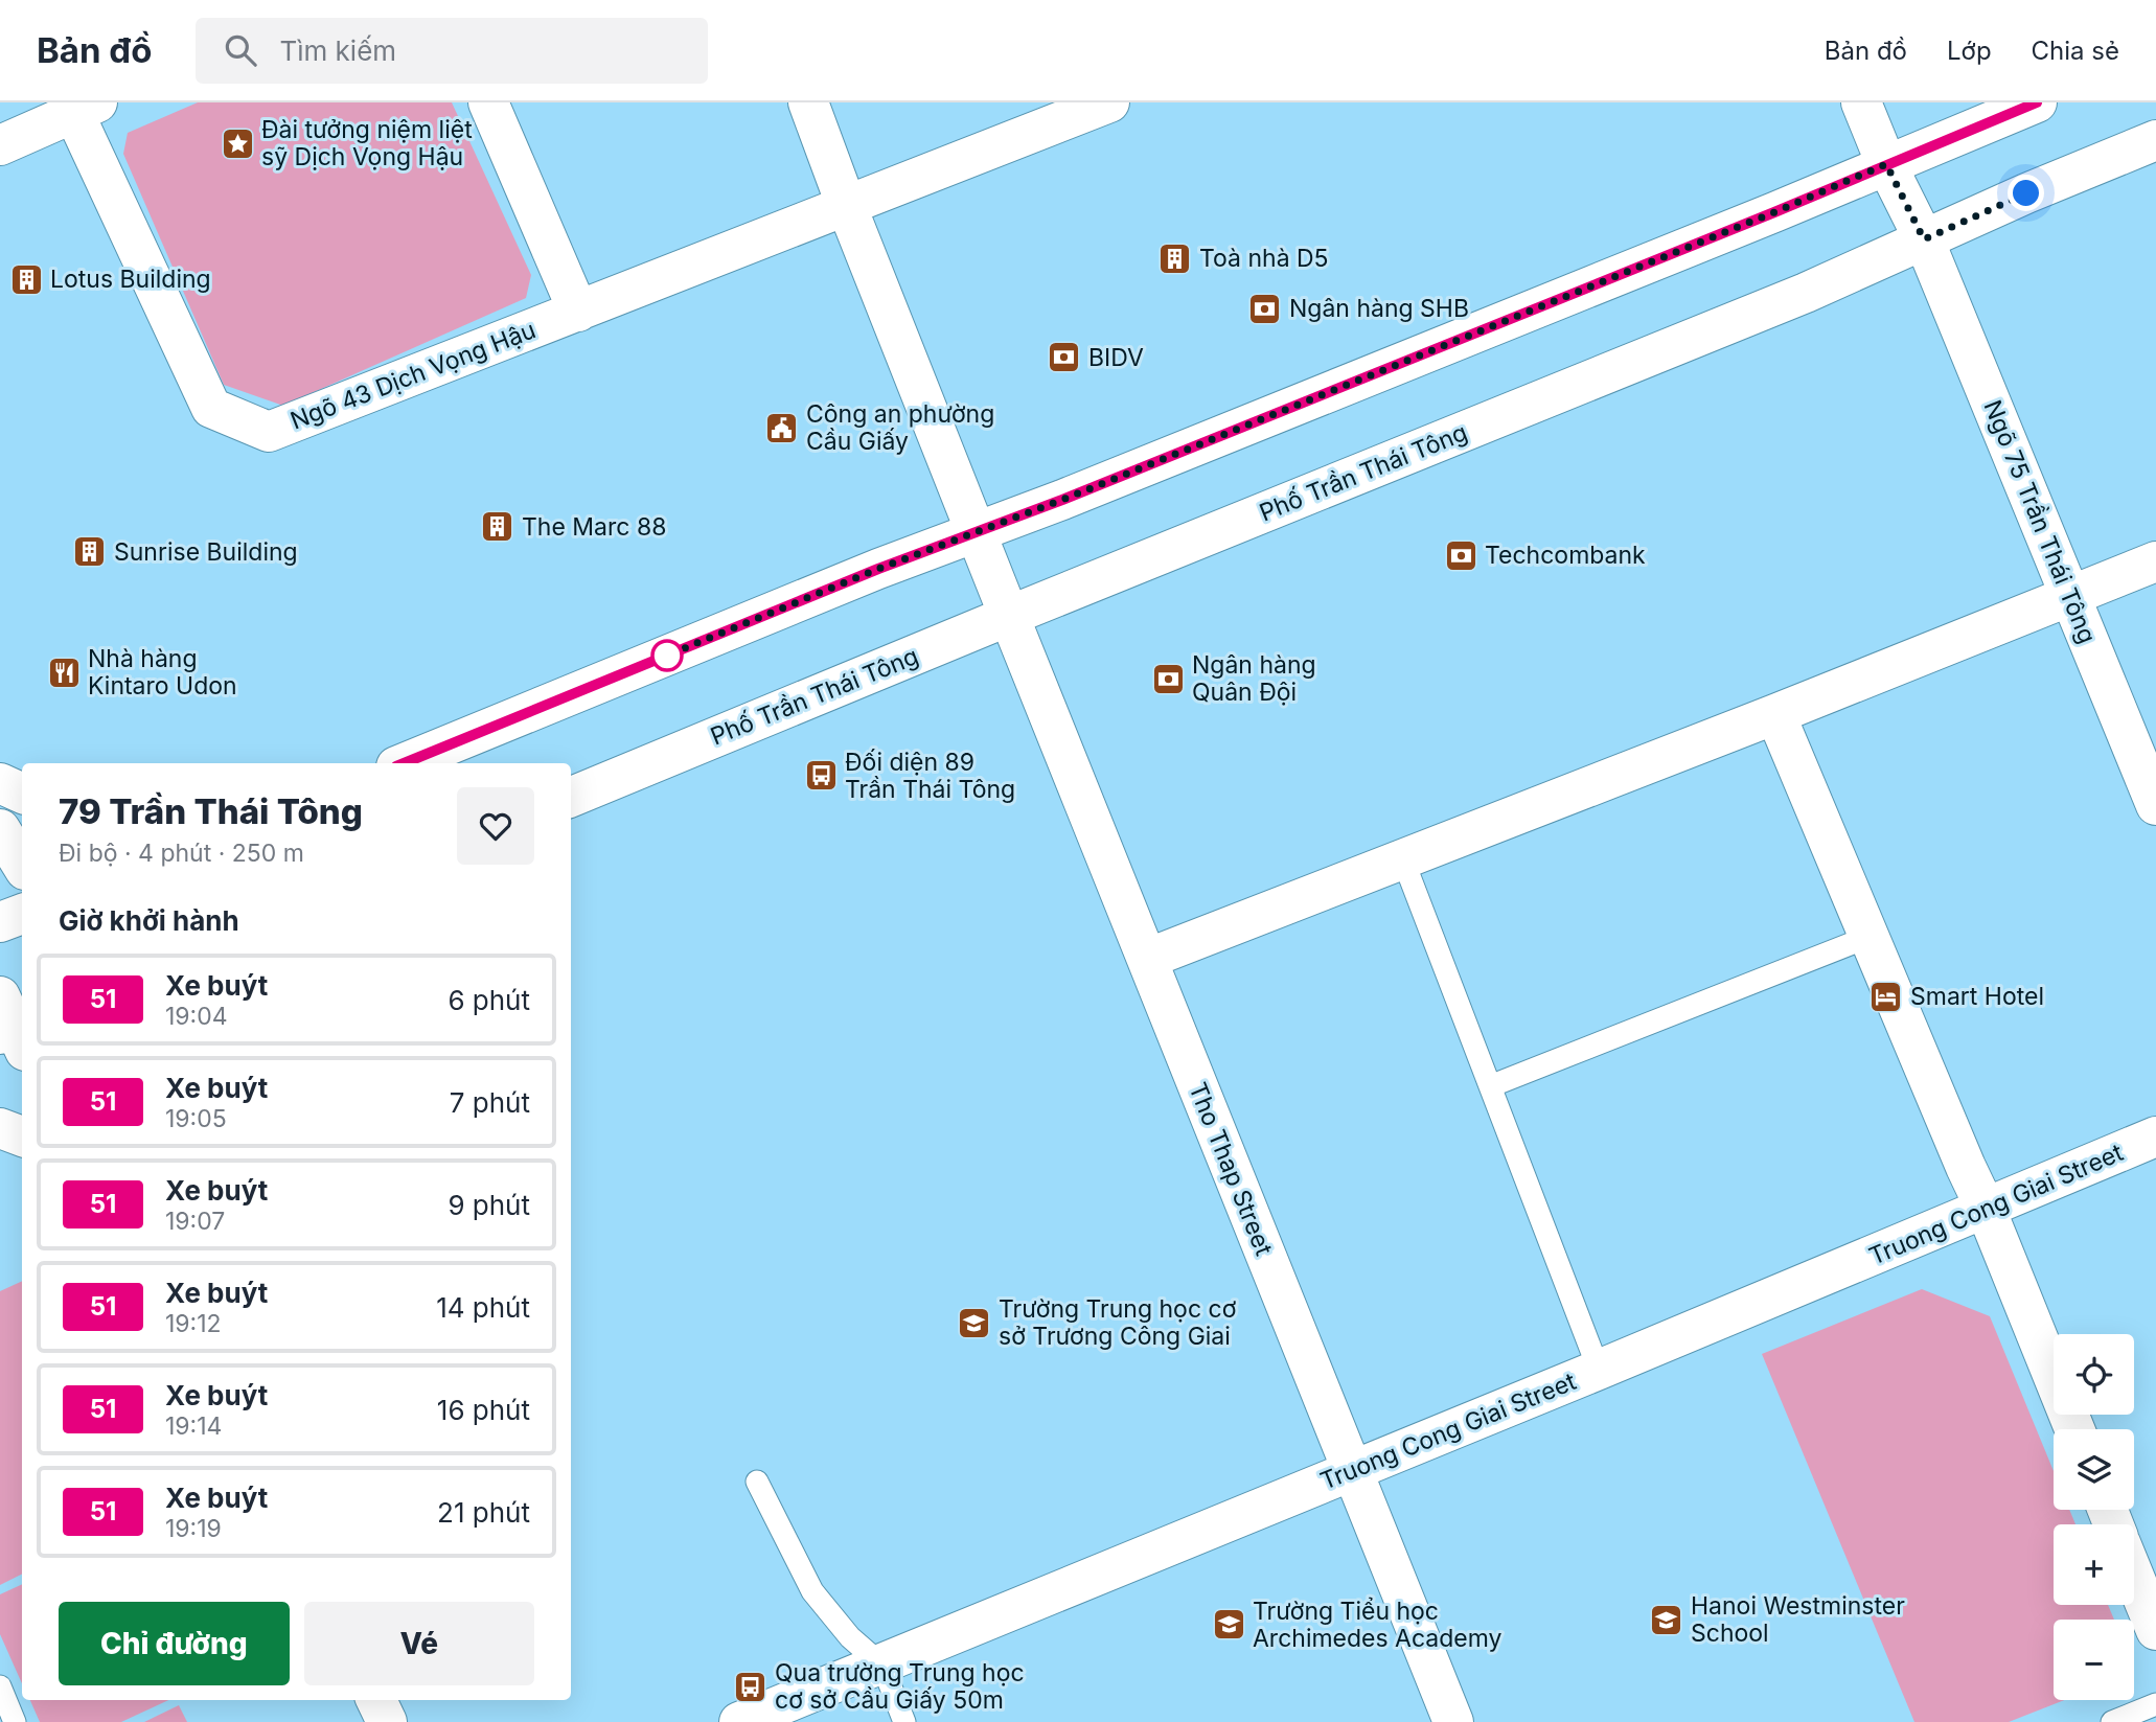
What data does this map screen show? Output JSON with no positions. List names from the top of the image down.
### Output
{
  "streets": {
    "street": [
      "Ngõ 43 Dịch Vọng Hậu",
      "Phố Trần Thái Tông",
      "Ngõ 75 Trần Thái Tông",
      "Tho Thap Street",
      "Truong Cong Giai Street"
    ]
  },
  "crossings": [
    ["Ngõ 43 Dịch Vọng Hậu", "Tho Thap Street"],
    ["Phố Trần Thái Tông", "Ngõ 75 Trần Thái Tông"],
    ["Phố Trần Thái Tông", "Tho Thap Street"],
    ["Tho Thap Street", "Truong Cong Giai Street"]
  ],
  "places": {
    "place": ["Đài tưởng niệm liệt sỹ Dịch Vọng Hậu"],
    "building": [
      "Toà nhà D5",
      "Lotus Building",
      "The Marc 88",
      "Sunrise Building"
    ],
    "bank": [
      "Ngân hàng SHB",
      "BIDV",
      "Techcombank",
      "Ngân hàng Quân Đội"
    ],
    "public building": ["Công an phường Cầu Giấy"],
    "restaurant": ["Nhà hàng Kintaro Udon"],
    "bus stop": ["Đối diện 89 Trần Thái Tông", "Qua trường Trung học cơ sở Cầu Giấy 50m"],
    "hotel": ["Smart Hotel"],
    "school or university": ["Trường Trung học cơ sở Trương Công Giai", "Hanoi Westminster School", "Trường Tiểu học Archimedes Academy"]
  },
  "lines": ["bus line 51"],
  "page": {
    "header": "Bản đồ",
    "search": "Tìm kiếm",
    "nav": ["Bản đồ", "Lớp", "Chia sẻ"],
    "heading": [
      ["79 Trần Thái Tông", "Đi bộ · 4 phút · 250 m"],
      "Giờ khởi hành"
    ],
    "list": [
      {
        "mark": "51",
        "name": "Xe buýt",
        "note": "19:04",
        "value": "6 phút"
      },
      {
        "mark": "51",
        "name": "Xe buýt",
        "note": "19:05",
        "value": "7 phút"
      },
      {
        "mark": "51",
        "name": "Xe buýt",
        "note": "19:07",
        "value": "9 phút"
      },
      {
        "mark": "51",
        "name": "Xe buýt",
        "note": "19:12",
        "value": "14 phút"
      },
      {
        "mark": "51",
        "name": "Xe buýt",
        "note": "19:14",
        "value": "16 phút"
      },
      {
        "mark": "51",
        "name": "Xe buýt",
        "note": "19:19",
        "value": "21 phút"
      }
    ],
    "map_buttons": ["+", "−"],
    "buttons": ["Chỉ đường", "Vé"]
  }
}
